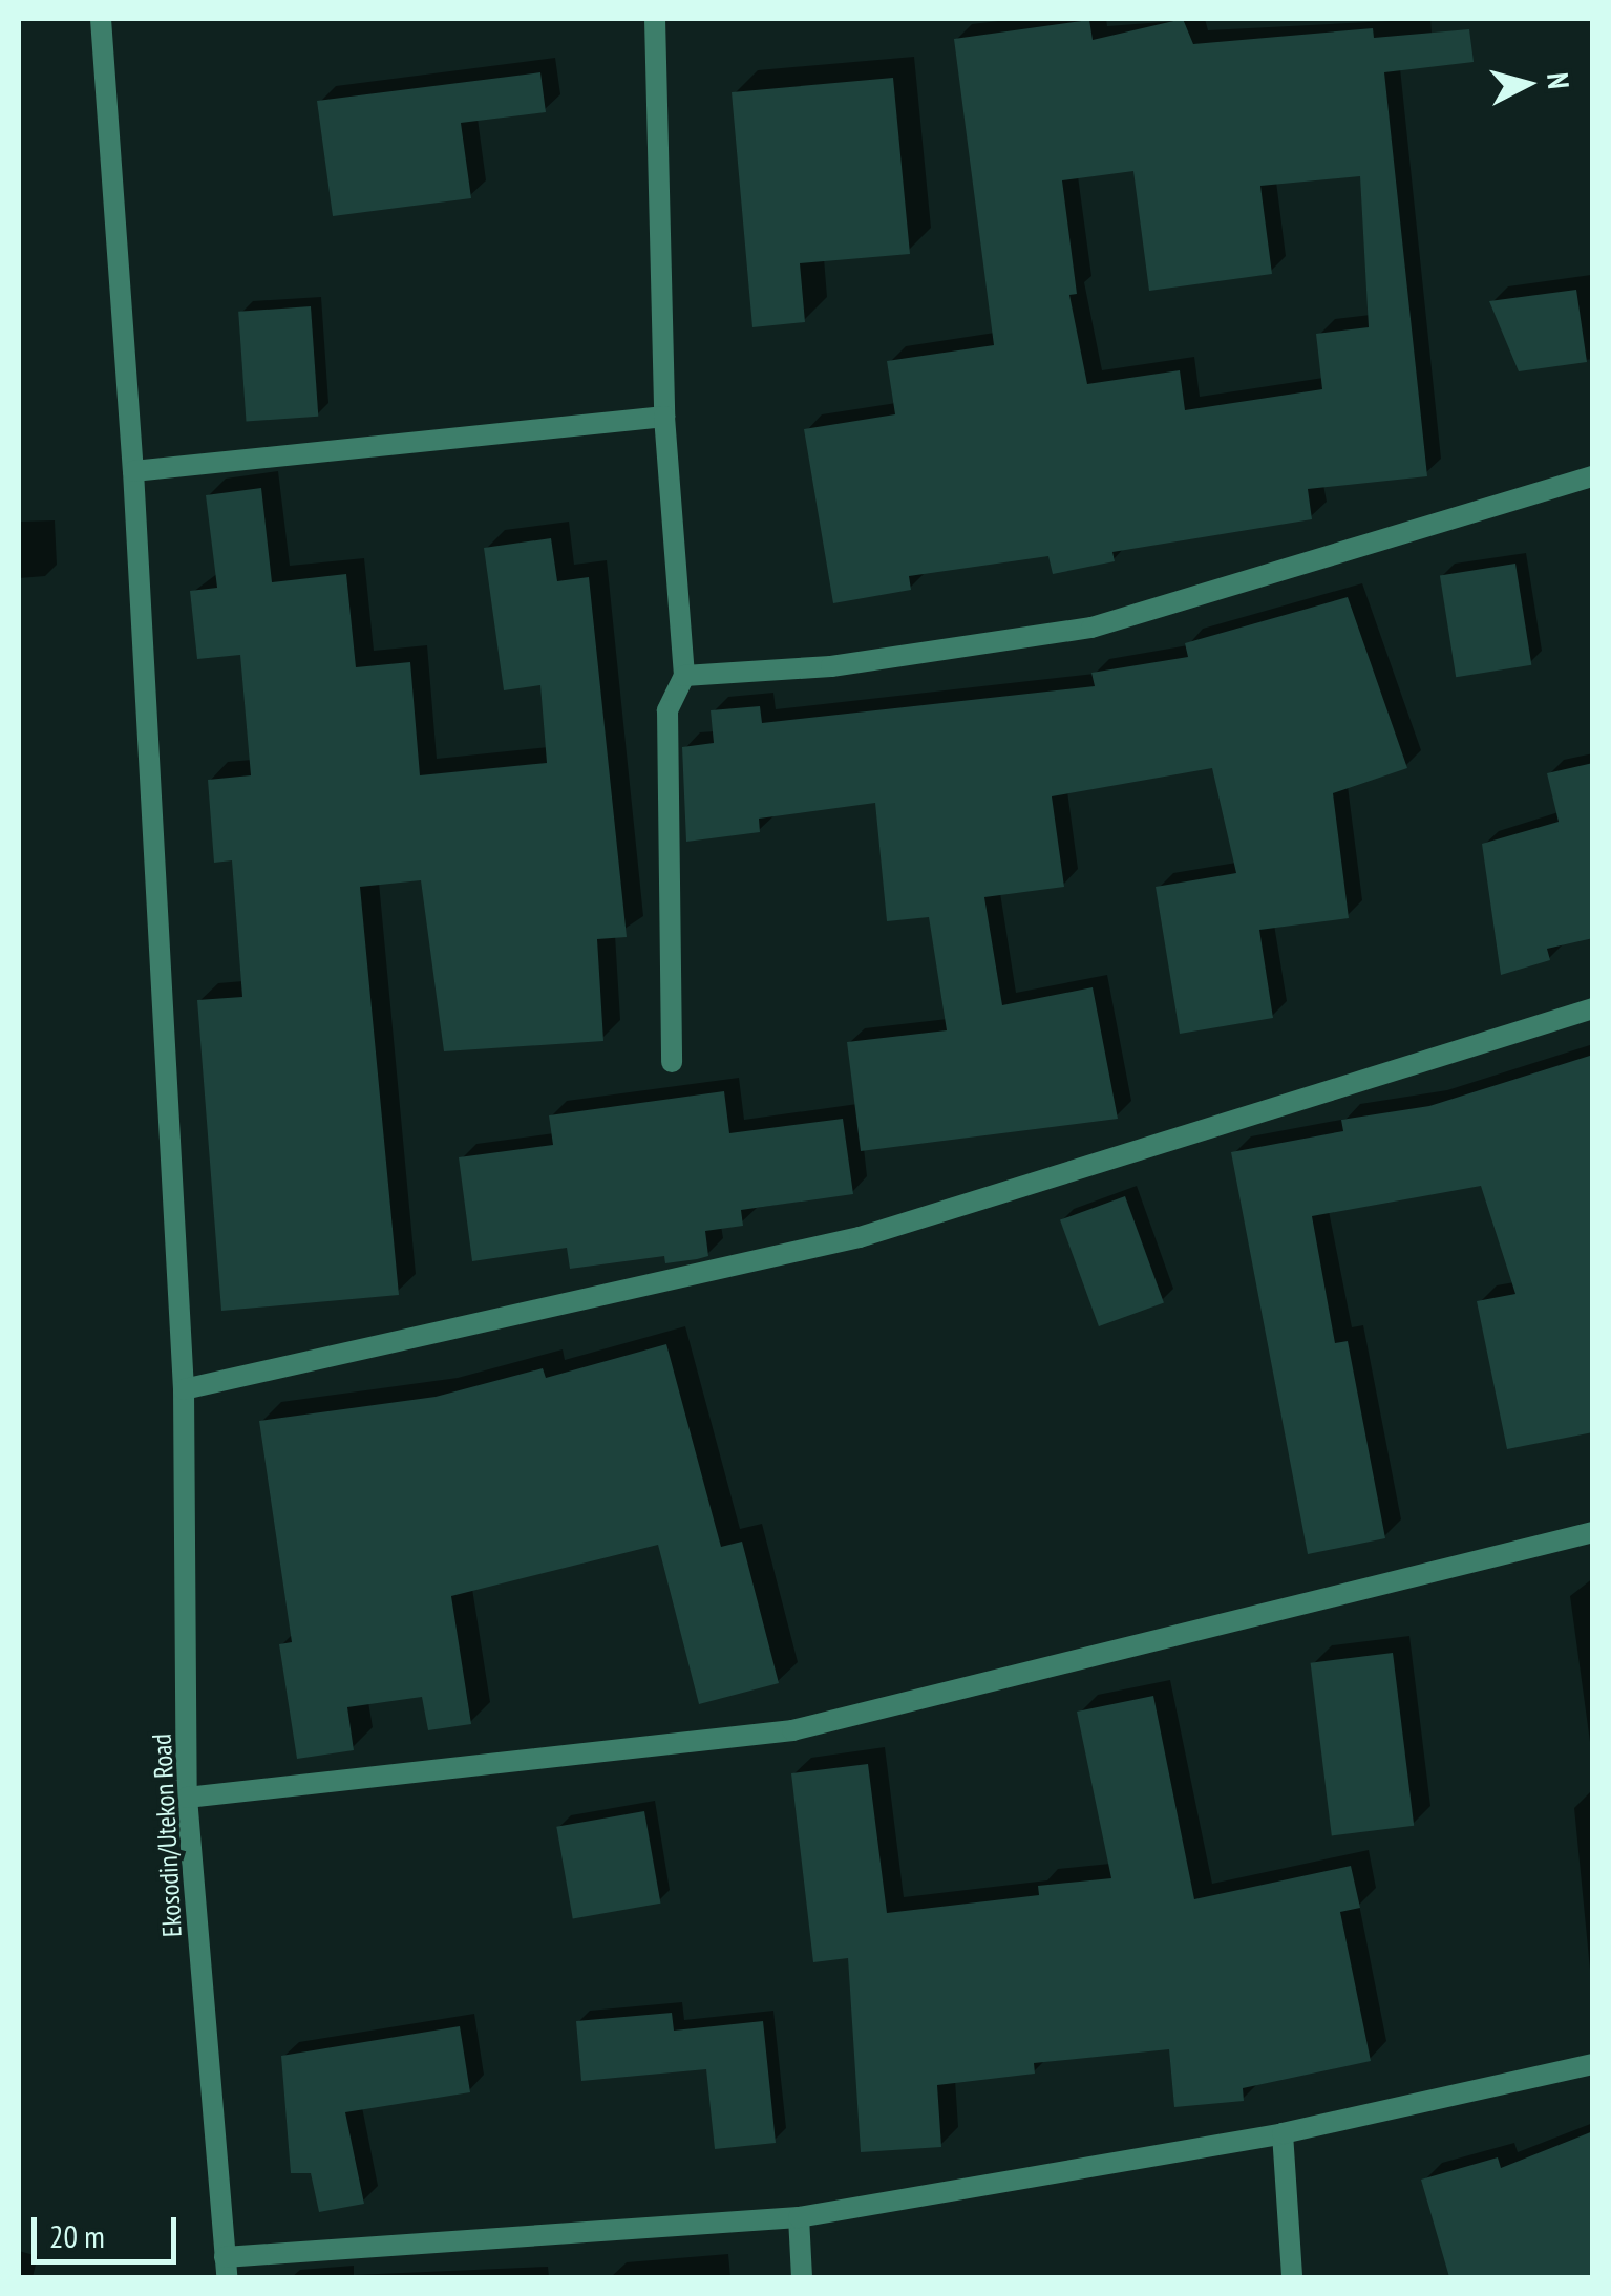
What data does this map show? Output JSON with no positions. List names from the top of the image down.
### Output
{
  "streets": {
    "street": ["Ekosodin/Utekon Road"]
  },
  "scale_bar": "20 m",
  "north": "right"
}
